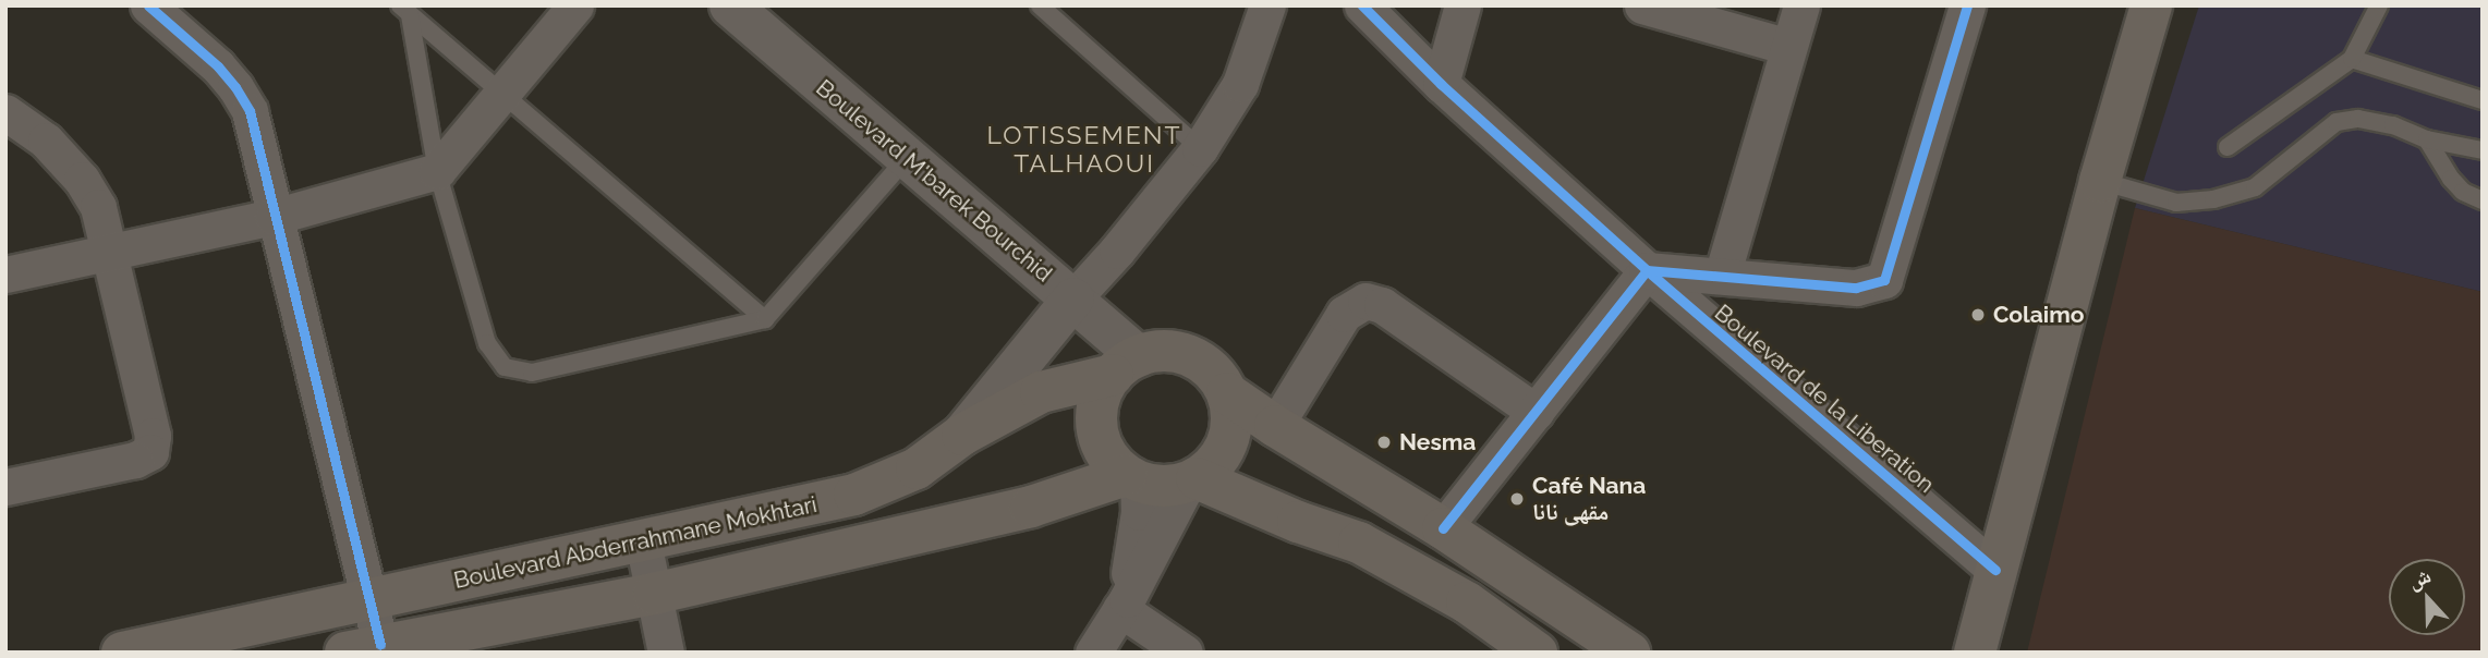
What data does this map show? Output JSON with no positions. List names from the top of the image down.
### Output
{
  "streets": {
    "main road": ["Boulevard Abderrahmane Mokhtari"],
    "street": ["Boulevard M'barek Bourchid", "Boulevard de la Liberation"]
  },
  "crossings": [
    ["Boulevard M'barek Bourchid", "Boulevard Abderrahmane Mokhtari"]
  ],
  "districts": ["LOTISSEMENT TALHAOUI"],
  "places": ["Colaimo", "Nesma", "Café Nana مقهى نانا"],
  "north": "top"
}
